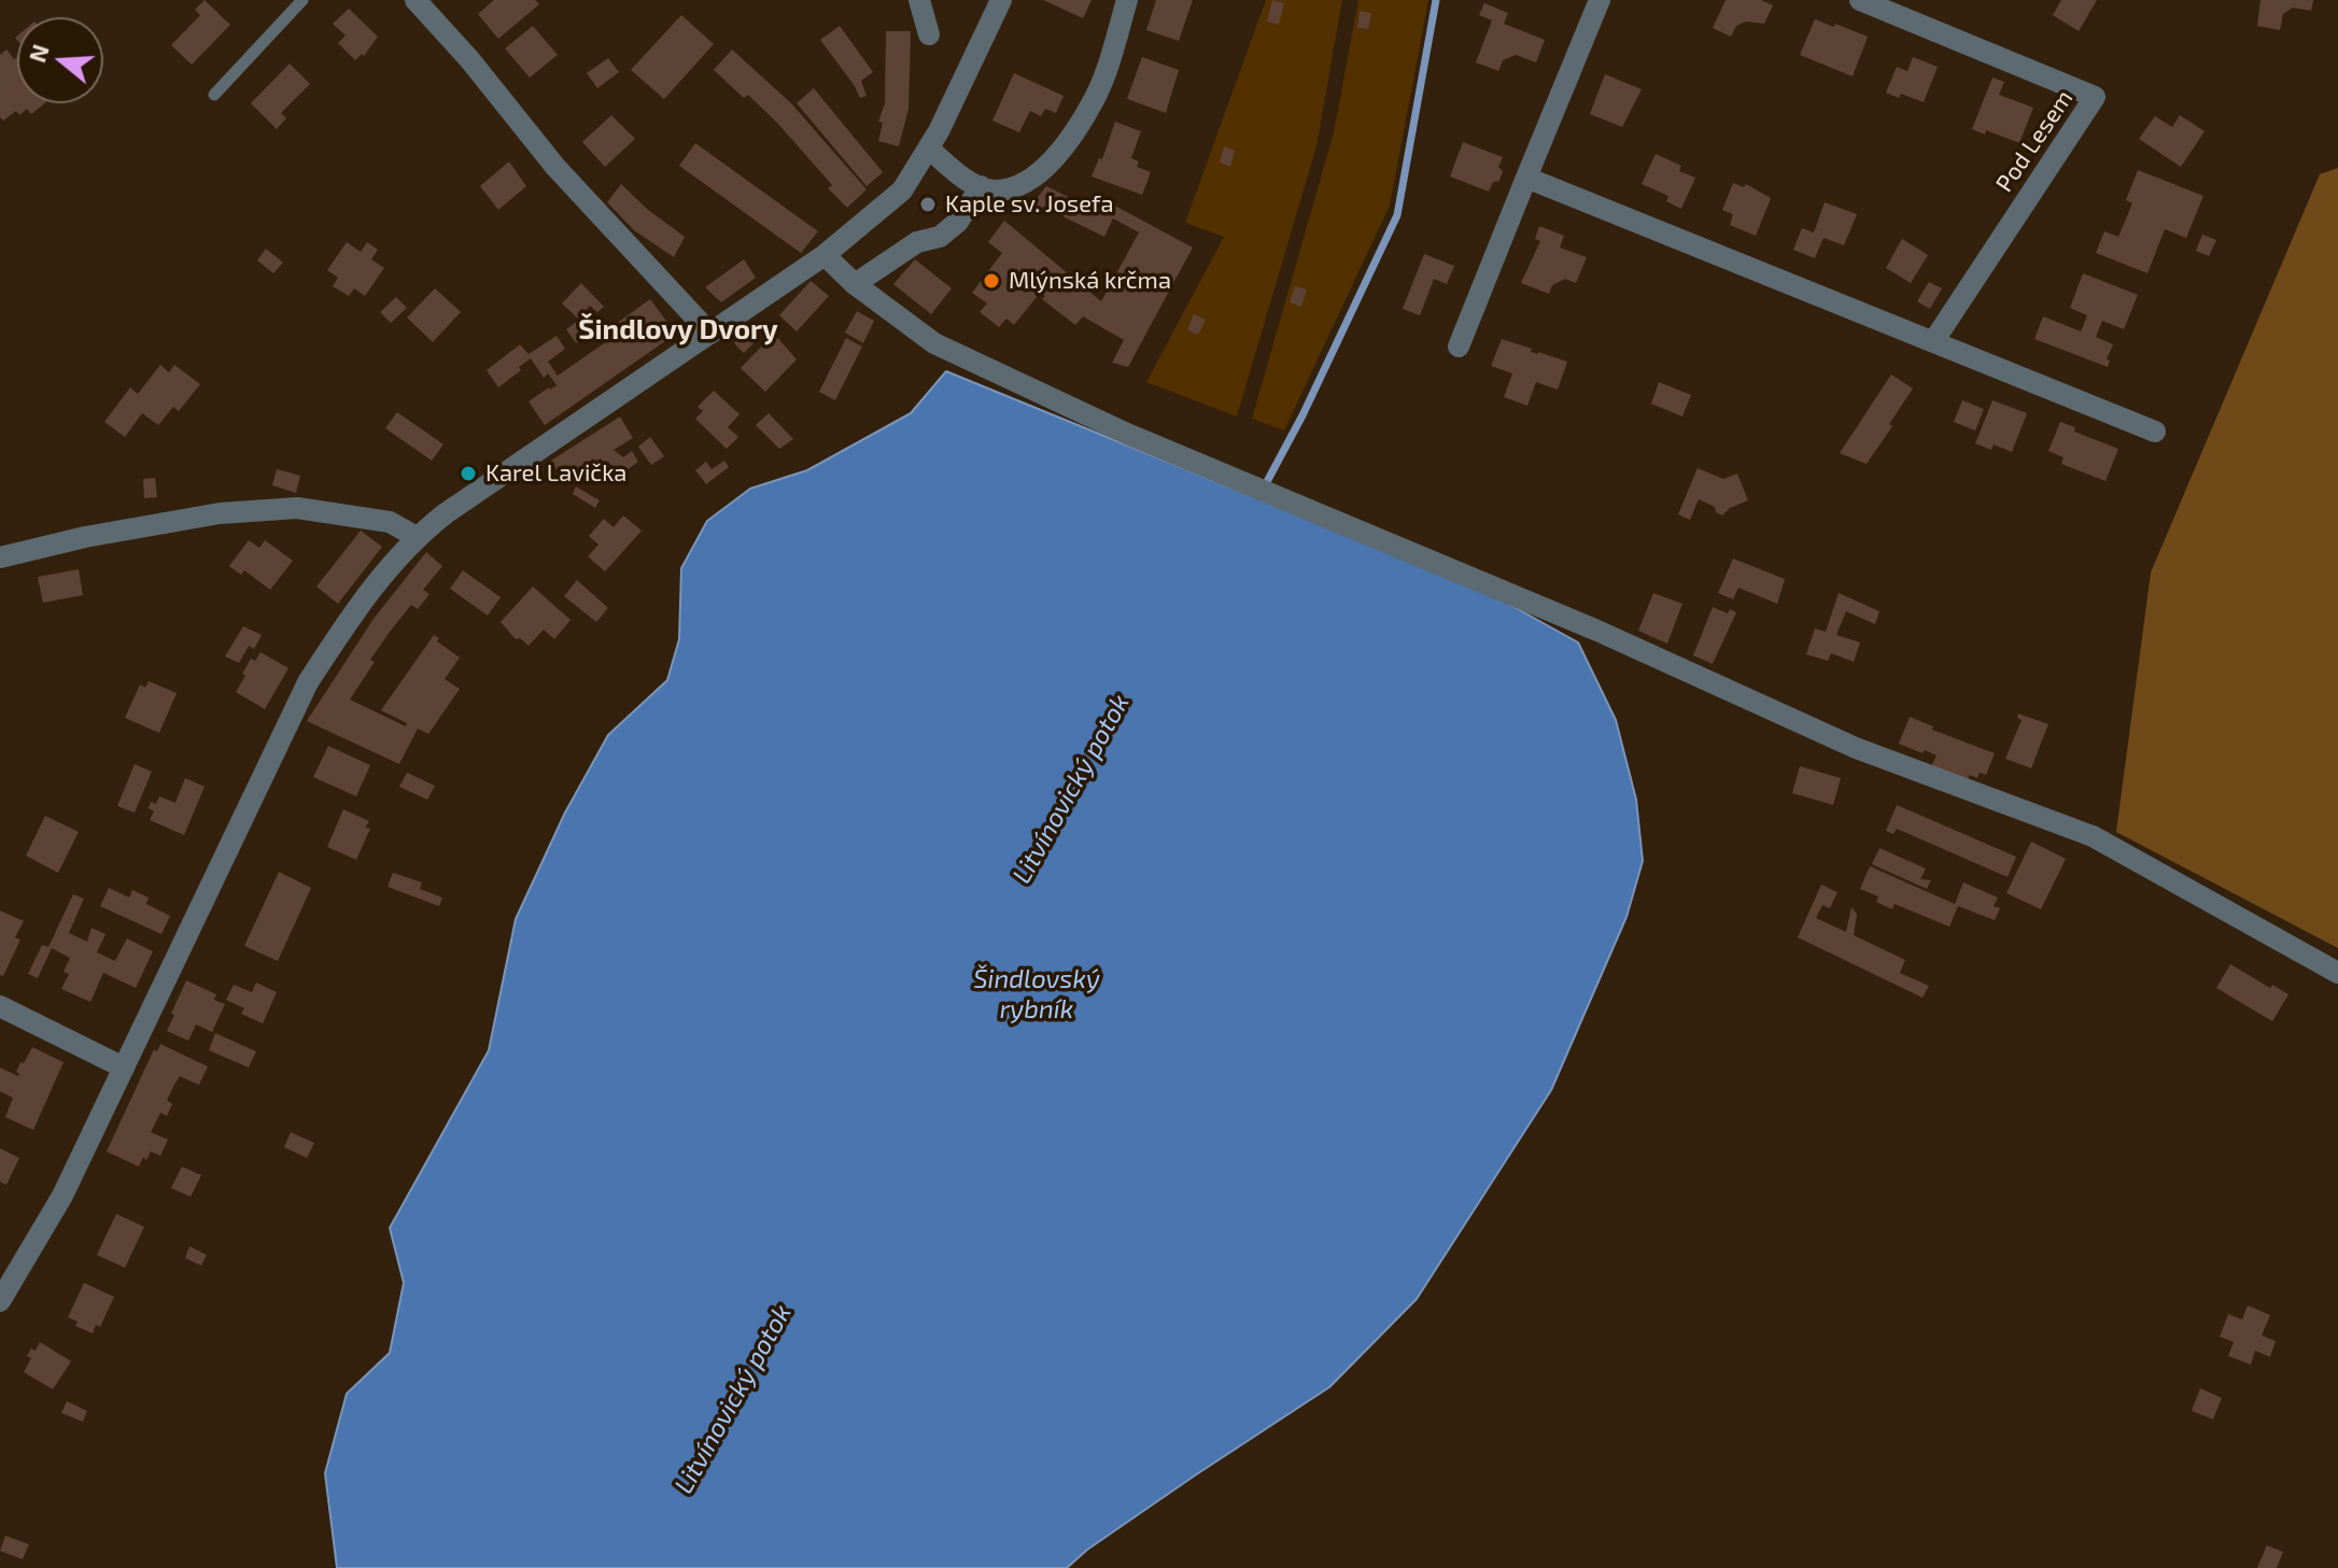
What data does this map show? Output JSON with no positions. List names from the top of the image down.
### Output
{
  "streets": {
    "street": ["Pod Lesem"]
  },
  "districts": ["Šindlovy Dvory"],
  "water": ["Litvínovický potok", "Šindlovský rybník"],
  "places": ["Kaple sv. Josefa", "Mlýnská krčma", "Karel Lavička"],
  "north": "left"
}
